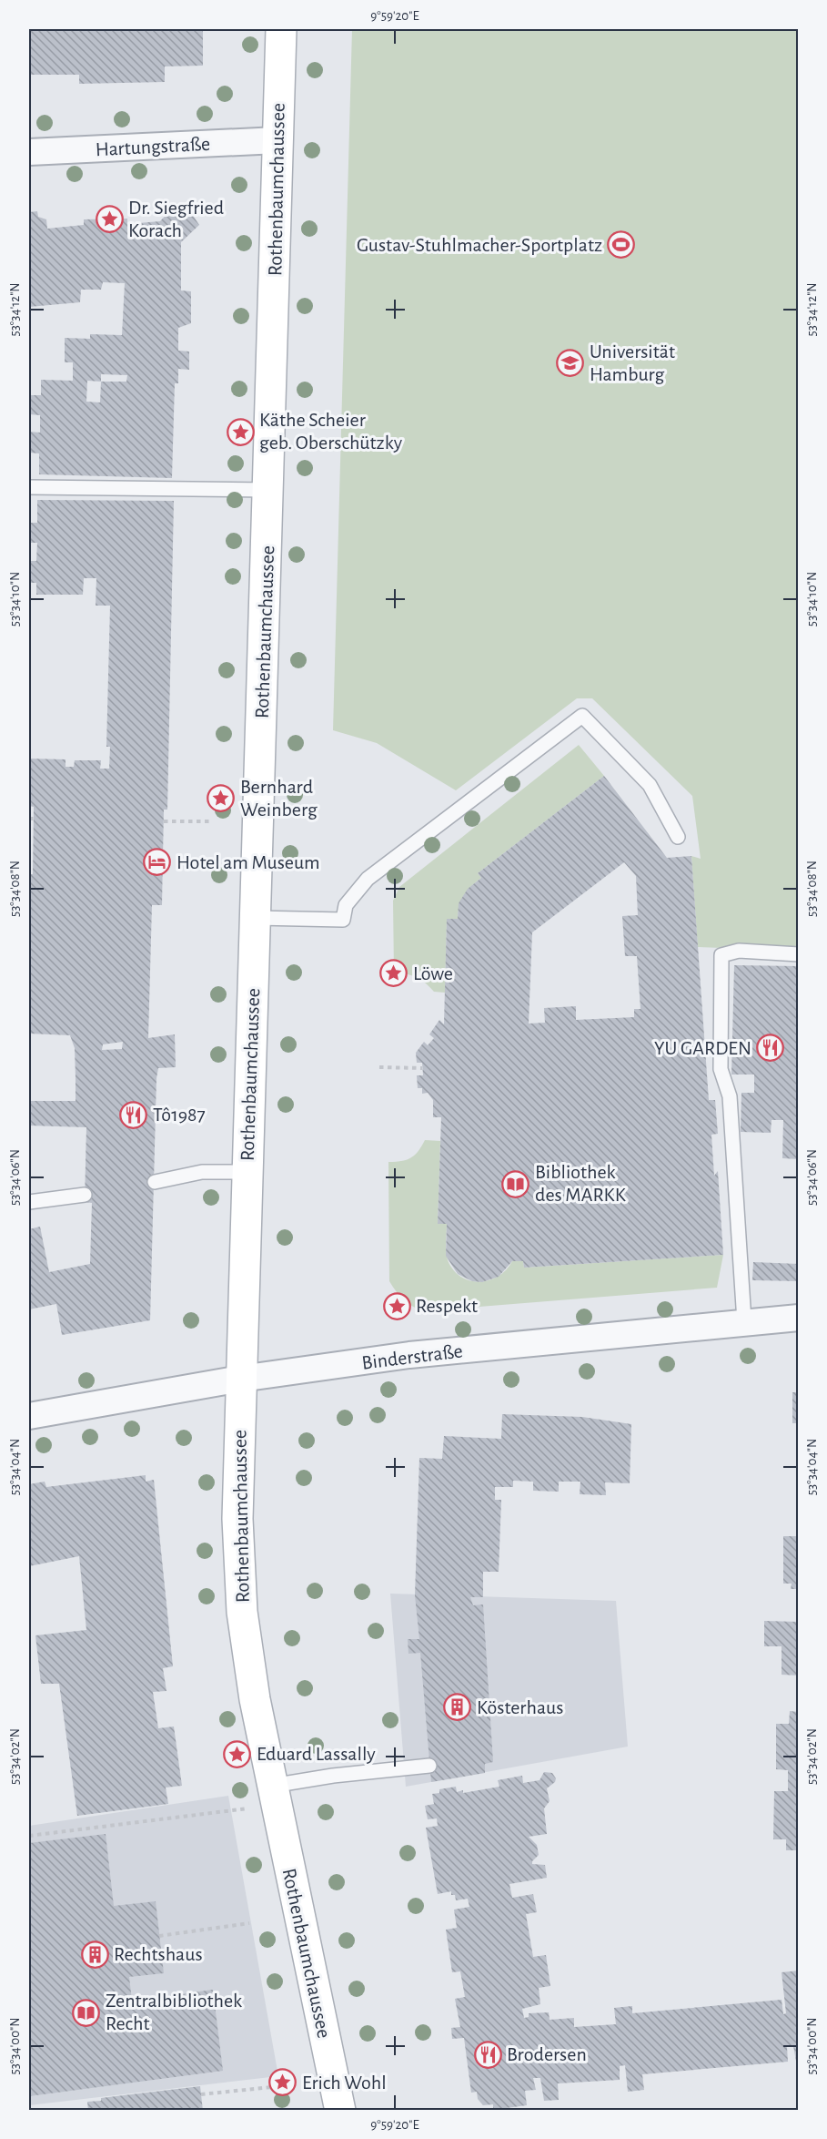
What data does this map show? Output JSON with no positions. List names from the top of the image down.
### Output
{
  "streets": {
    "main road": ["Rothenbaumchaussee"],
    "street": ["Hartungstraße", "Binderstraße"]
  },
  "crossings": [
    ["Hartungstraße", "Rothenbaumchaussee"],
    ["Rothenbaumchaussee", "Binderstraße"]
  ],
  "places": {
    "place": [
      "Dr. Siegfried Korach",
      "Käthe Scheier geb. Oberschützky",
      "Bernhard Weinberg",
      "Löwe",
      "Respekt",
      "Eduard Lassally",
      "Erich Wohl"
    ],
    "sports": ["Gustav-Stuhlmacher-Sportplatz"],
    "school or university": ["Universität Hamburg"],
    "hotel": ["Hotel am Museum"],
    "restaurant": ["YU GARDEN", "Tô1987", "Brodersen"],
    "library": ["Bibliothek des MARKK", "Zentralbibliothek Recht"],
    "building": ["Kösterhaus", "Rechtshaus"]
  },
  "coordinates": [
    "9°59'20\"E",
    "53°34'12\"N",
    "53°34'10\"N",
    "53°34'08\"N",
    "53°34'06\"N",
    "53°34'04\"N",
    "53°34'02\"N",
    "53°34'00\"N"
  ]
}
